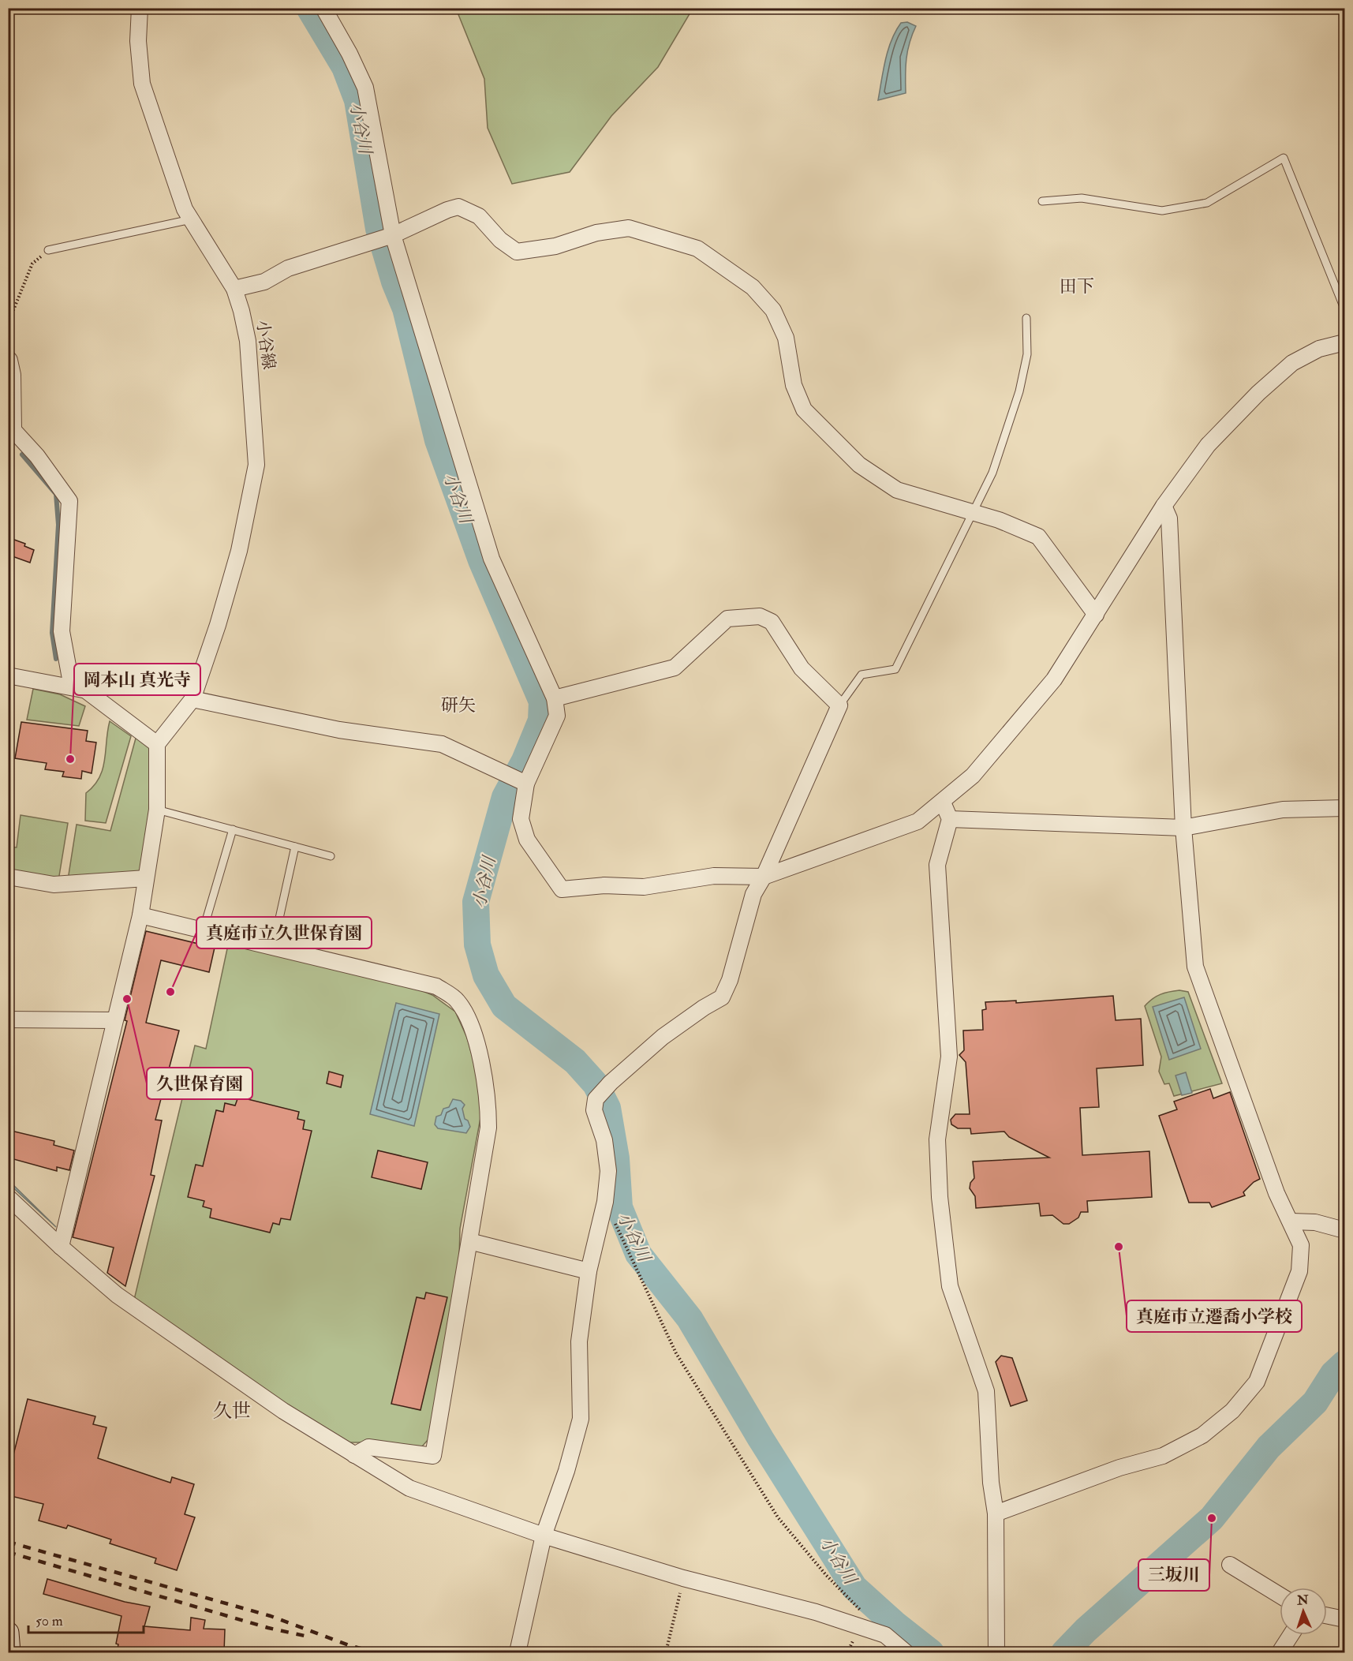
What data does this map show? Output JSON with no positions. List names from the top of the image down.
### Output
{
  "streets": {
    "street": ["小谷線"]
  },
  "districts": ["田下", "研矢", "久世"],
  "water": ["小谷川"],
  "places": [
    "岡本山 真光寺",
    "真庭市立久世保育園",
    "久世保育園",
    "真庭市立遷喬小学校",
    "三坂川"
  ],
  "scale_bar": "50 m",
  "north": "top"
}
